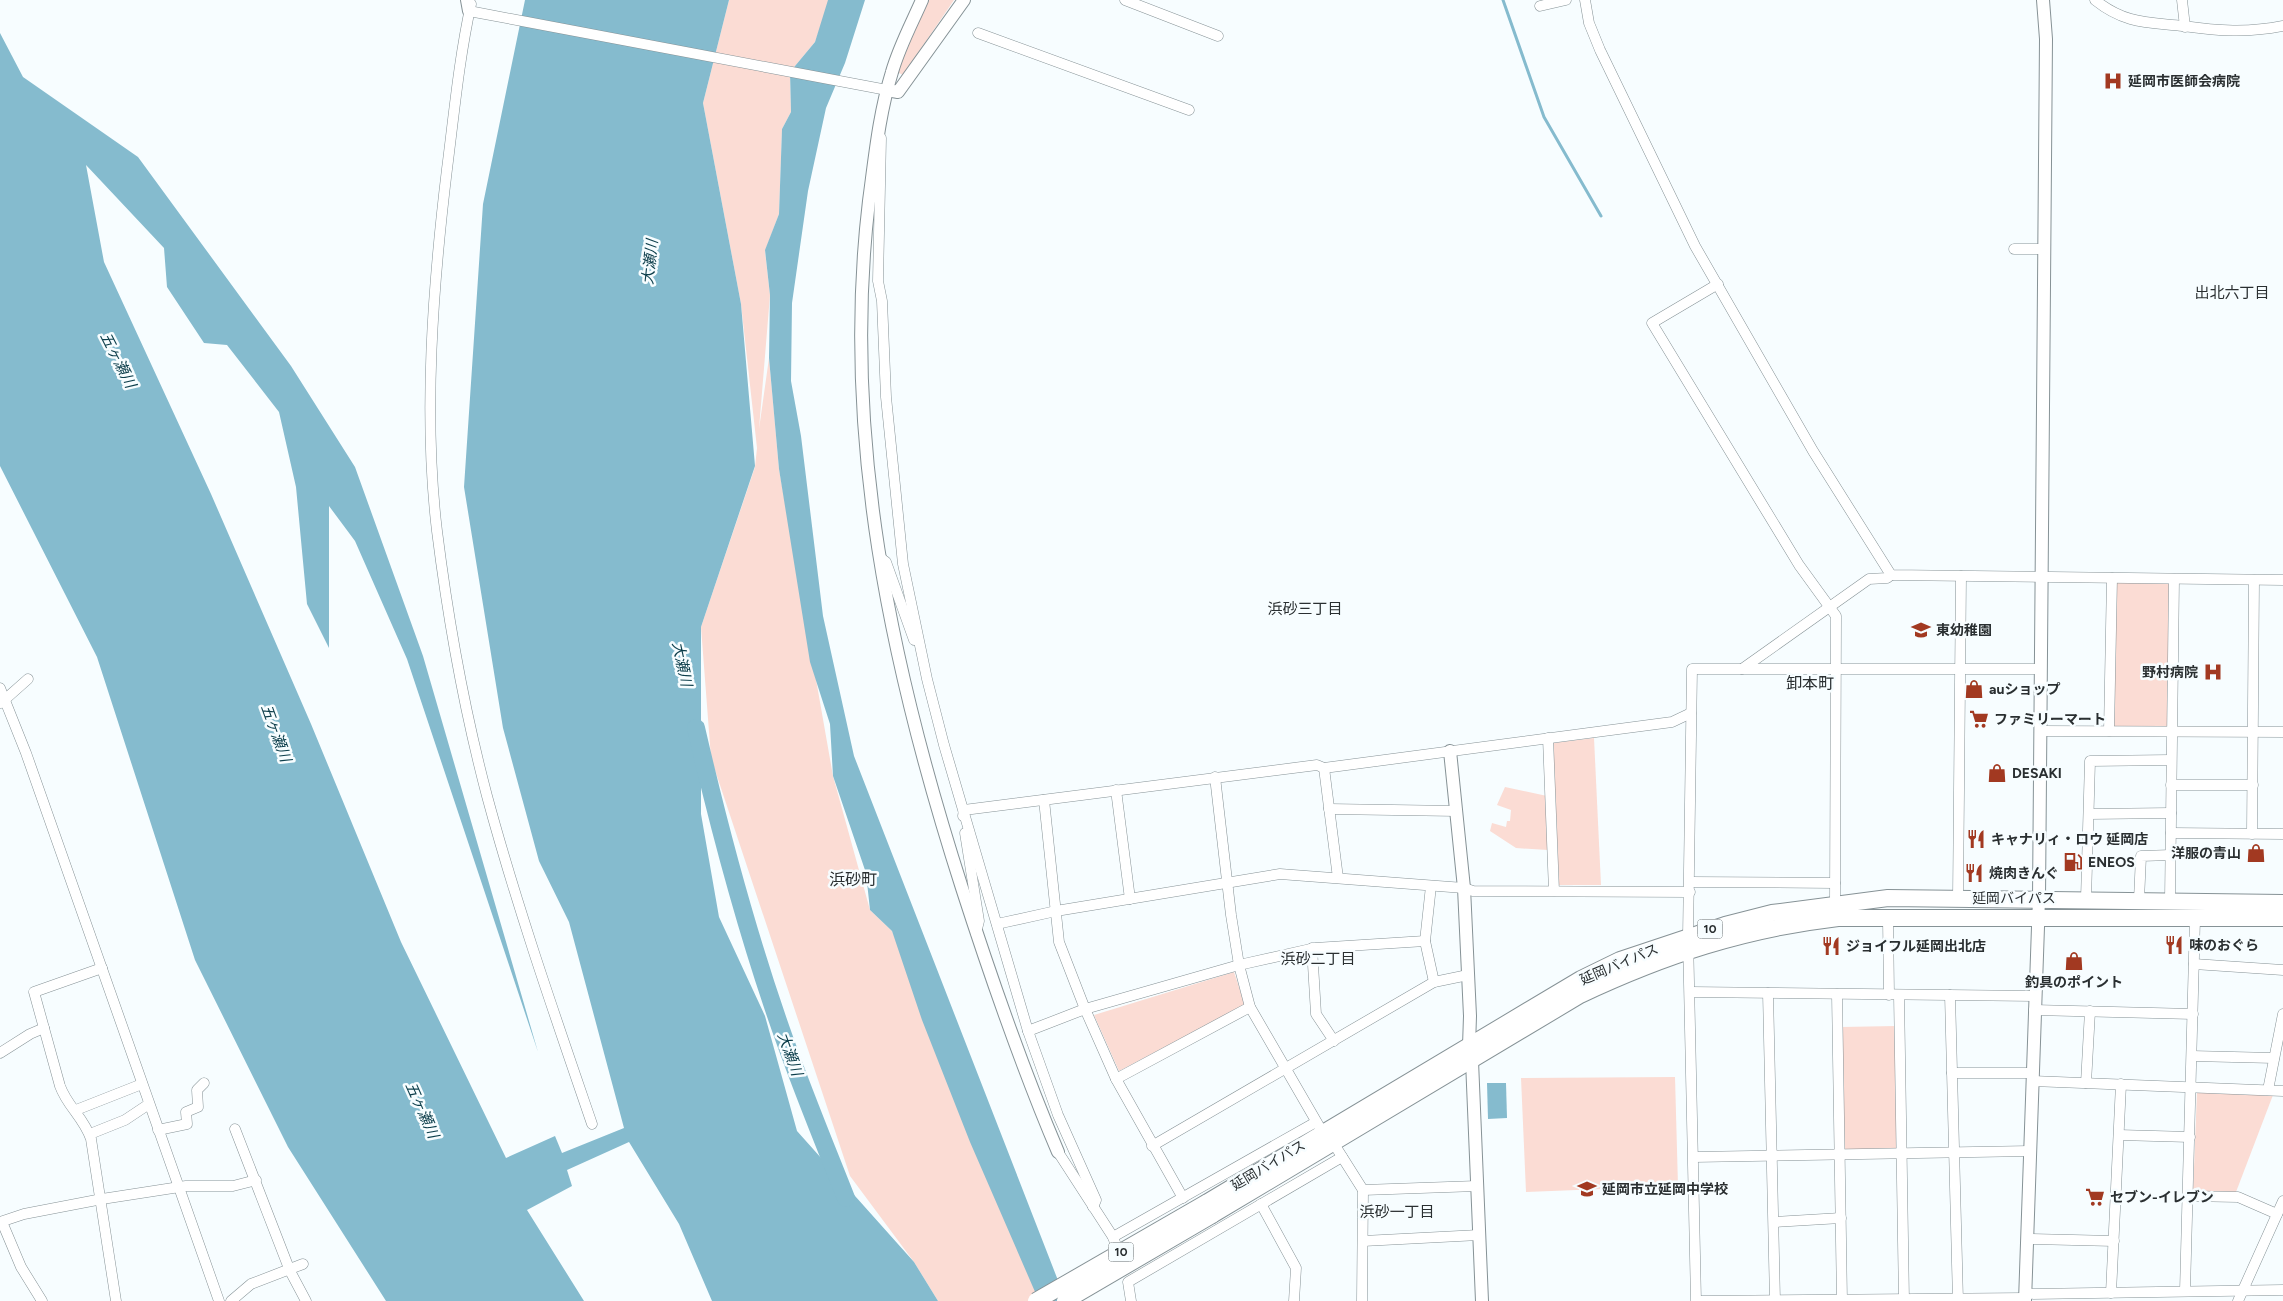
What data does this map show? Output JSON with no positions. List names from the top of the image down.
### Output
{
  "streets": {
    "highway": ["延岡バイパス", "10"]
  },
  "districts": [
    "出北六丁目",
    "浜砂三丁目",
    "卸本町",
    "浜砂町",
    "浜砂二丁目",
    "浜砂一丁目"
  ],
  "water": ["大瀬川", "五ヶ瀬川"],
  "places": {
    "hospital": ["延岡市医師会病院", "野村病院"],
    "school or university": ["東幼稚園", "延岡市立延岡中学校"],
    "shop": [
      "auショップ",
      "DESAKI",
      "洋服の青山",
      "釣具のポイント"
    ],
    "supermarket": ["ファミリーマート", "セブン-イレブン"],
    "restaurant": [
      "キャナリィ・ロウ 延岡店",
      "焼肉きんぐ",
      "味のおぐら",
      "ジョイフル延岡出北店"
    ],
    "fuel station": ["ENEOS"]
  }
}
